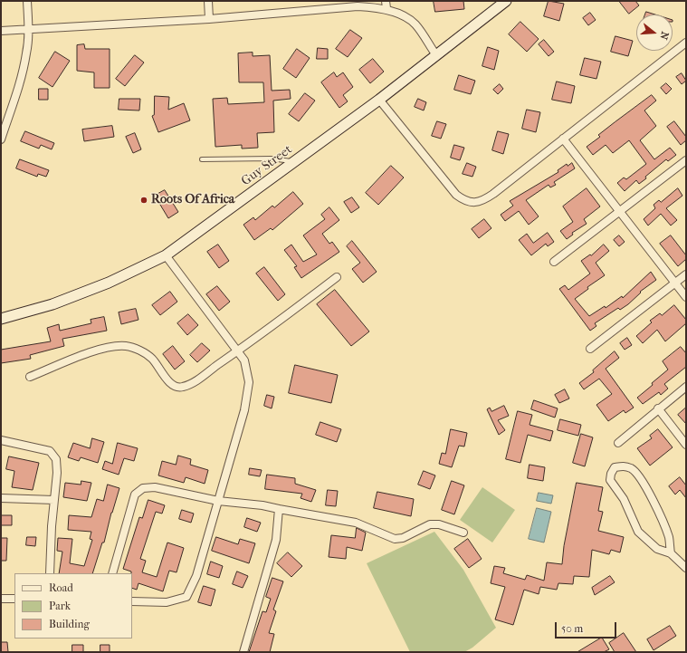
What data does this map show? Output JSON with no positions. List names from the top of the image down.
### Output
{
  "streets": {
    "street": ["Guy Street"]
  },
  "places": ["Roots Of Africa"],
  "legend": ["Road", "Park", "Building"],
  "scale_bar": "50 m",
  "north": "right"
}
